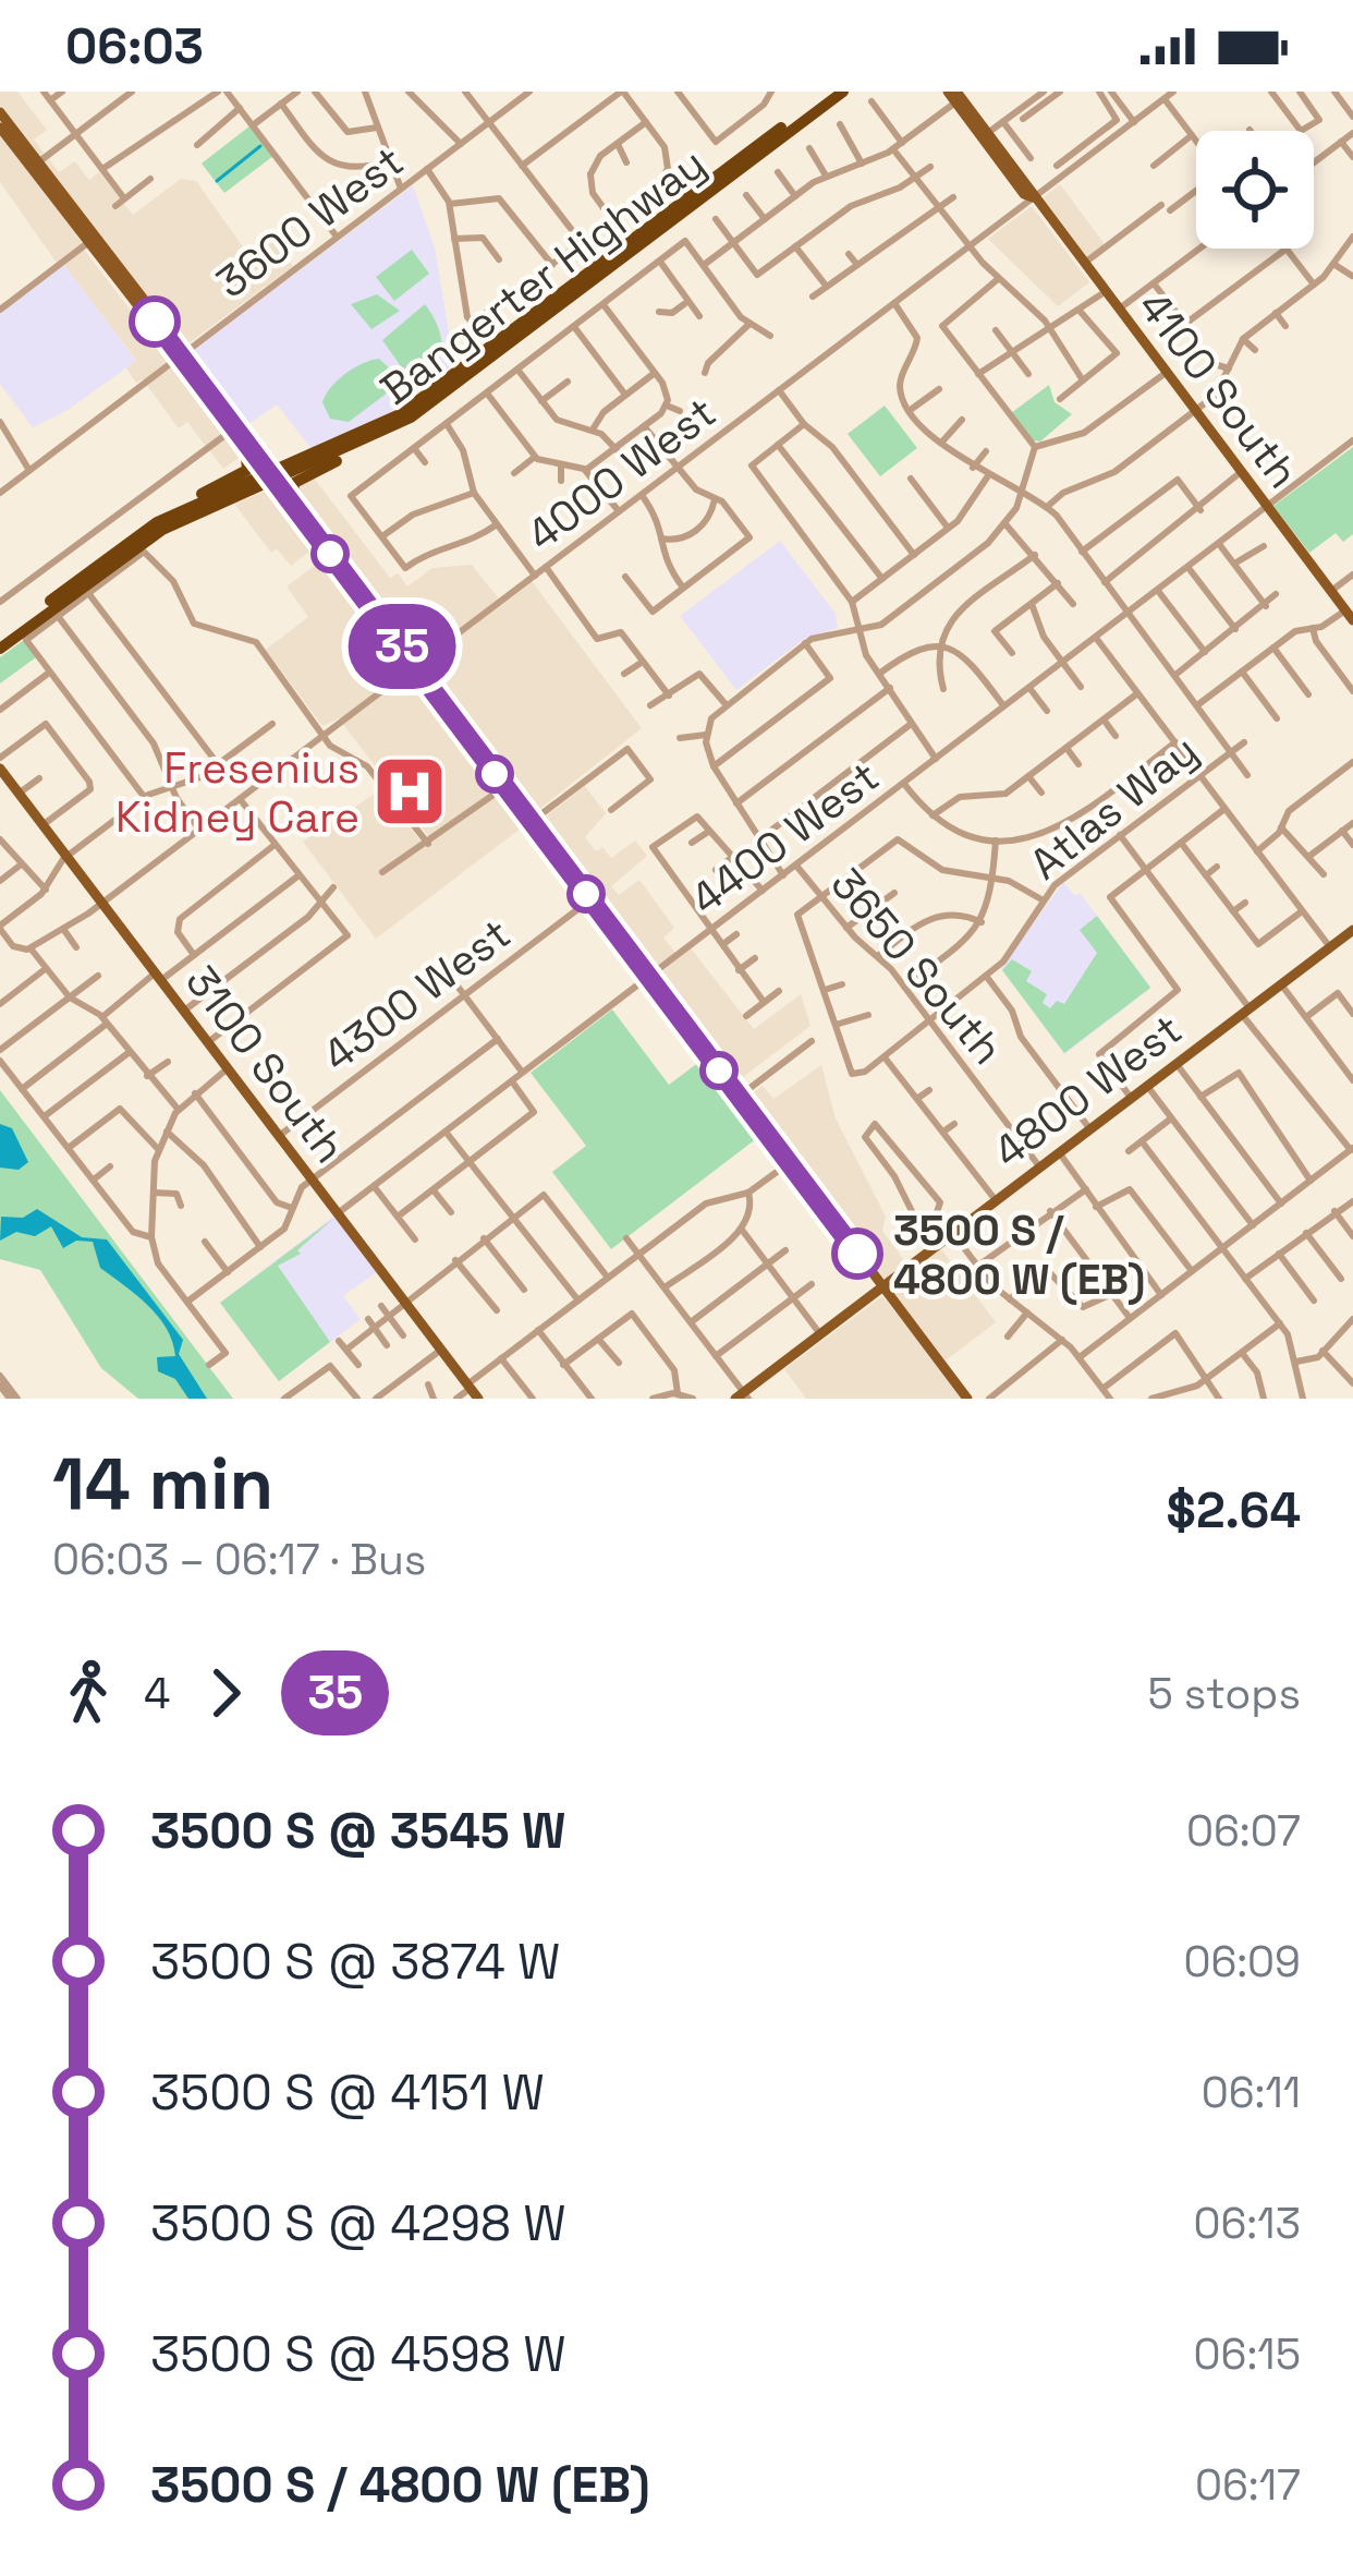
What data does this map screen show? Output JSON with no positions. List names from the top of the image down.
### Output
{
  "streets": {
    "highway": ["Bangerter Highway"],
    "main road": ["4100 South", "3100 South", "4800 West"],
    "street": [
      "3600 West",
      "4000 West",
      "Atlas Way",
      "4400 West",
      "3650 South",
      "4300 West"
    ]
  },
  "crossings": [
    ["4100 South", "4000 West"],
    ["4100 South", "4400 West"],
    ["4000 West", "3100 South"],
    ["Atlas Way", "3650 South"],
    ["4400 West", "3650 South"],
    ["4400 West", "3100 South"],
    ["3650 South", "4800 West"],
    ["4300 West", "3100 South"]
  ],
  "places": {
    "hospital": ["Fresenius Kidney Care"],
    "other": ["3500 S / 4800 W (EB)"]
  },
  "lines": ["bus line 35"],
  "page": {
    "status": "06:03",
    "on_map": "35",
    "heading": ["14 min", "06:03 – 06:17 · Bus", "$2.64"],
    "legs": ["4", "35", "5 stops"],
    "list": [
      {
        "name": "3500 S @ 3545 W",
        "value": "06:07"
      },
      {
        "name": "3500 S @ 3874 W",
        "value": "06:09"
      },
      {
        "name": "3500 S @ 4151 W",
        "value": "06:11"
      },
      {
        "name": "3500 S @ 4298 W",
        "value": "06:13"
      },
      {
        "name": "3500 S @ 4598 W",
        "value": "06:15"
      },
      {
        "name": "3500 S / 4800 W (EB)",
        "value": "06:17"
      }
    ]
  }
}
